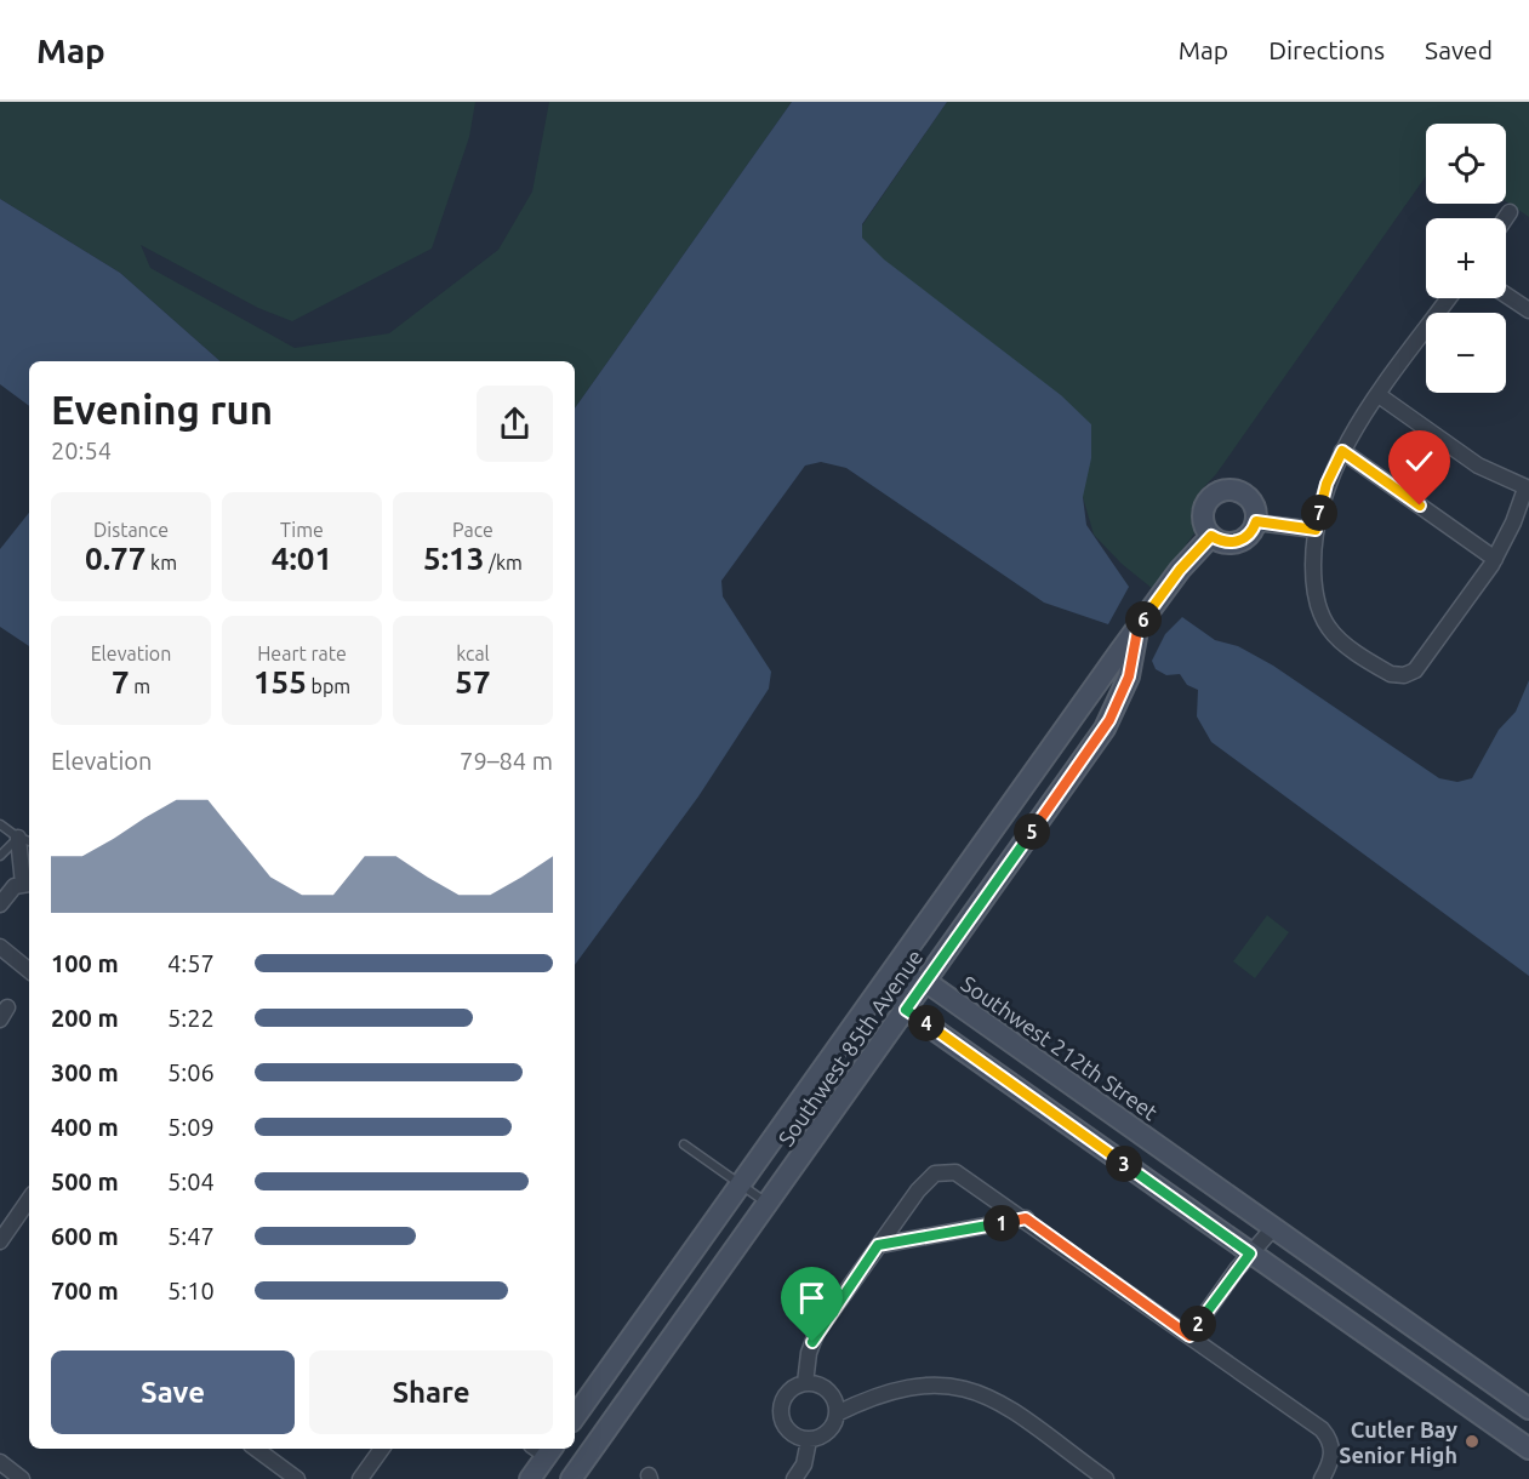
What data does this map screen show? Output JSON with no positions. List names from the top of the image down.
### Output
{
  "streets": {
    "street": ["Southwest 85th Avenue", "Southwest 212th Street"]
  },
  "crossings": [
    ["Southwest 85th Avenue", "Southwest 212th Street"]
  ],
  "places": ["Cutler Bay Senior High"],
  "page": {
    "header": "Map",
    "nav": ["Map", "Directions", "Saved"],
    "map_buttons": ["+", "−"],
    "heading": ["Evening run", "20:54"],
    "stats": [
      ["Distance", "0.77 km"],
      ["Time", "4:01"],
      ["Pace", "5:13 /km"],
      ["Elevation", "7 m"],
      ["Heart rate", "155 bpm"],
      ["kcal", "57"]
    ],
    "pins": [
      "7",
      "6",
      "5",
      "4",
      "3",
      "1",
      "2"
    ],
    "chart": ["Elevation", "79–84 m"],
    "list": [
      {
        "name": "100 m",
        "note": "4:57"
      },
      {
        "name": "200 m",
        "note": "5:22"
      },
      {
        "name": "300 m",
        "note": "5:06"
      },
      {
        "name": "400 m",
        "note": "5:09"
      },
      {
        "name": "500 m",
        "note": "5:04"
      },
      {
        "name": "600 m",
        "note": "5:47"
      },
      {
        "name": "700 m",
        "note": "5:10"
      }
    ],
    "buttons": ["Save", "Share"]
  }
}
